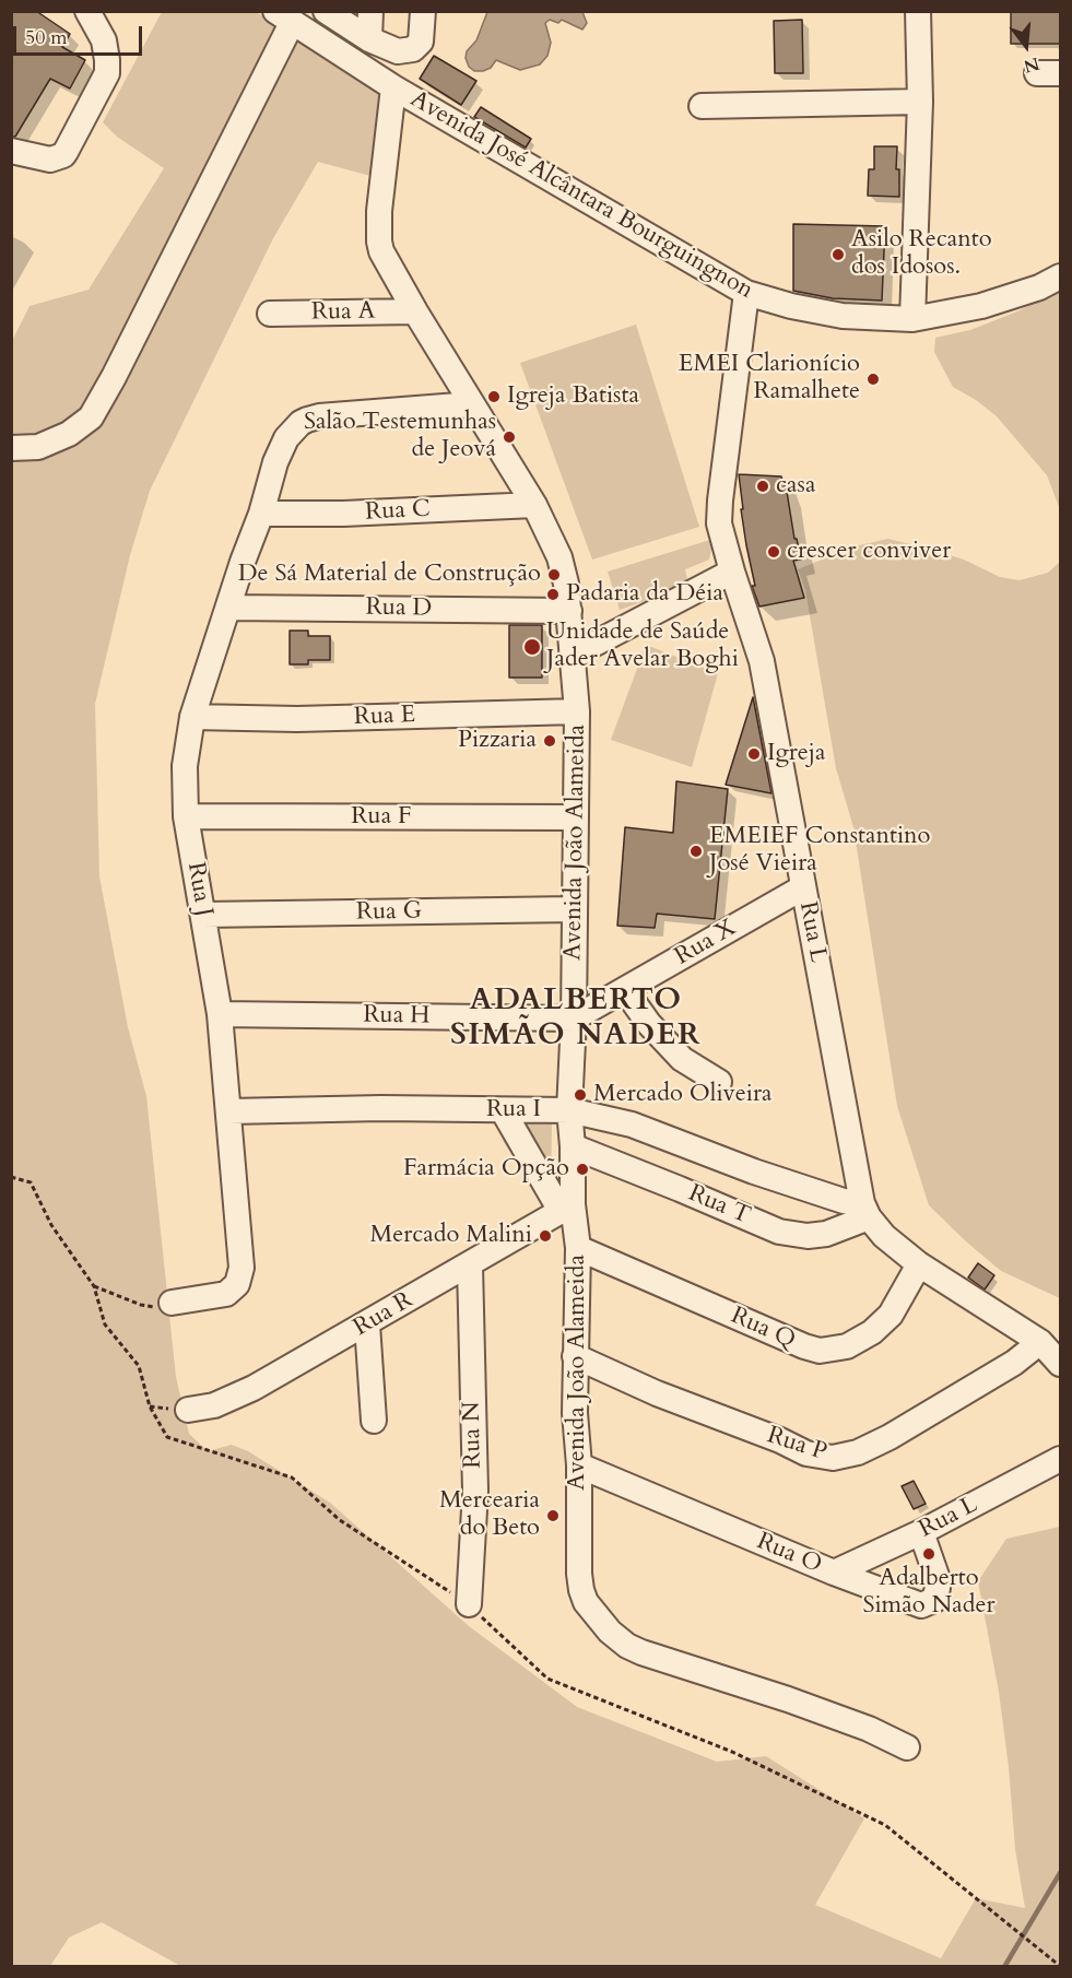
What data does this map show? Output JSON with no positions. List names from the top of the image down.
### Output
{
  "streets": {
    "street": [
      "Avenida José Alcântara Bourguingnon",
      "Rua A",
      "Rua C",
      "Rua D",
      "Rua E",
      "Rua F",
      "Avenida João Alameida",
      "Rua J",
      "Rua G",
      "Rua L",
      "Rua X",
      "Rua H",
      "Rua I",
      "Rua T",
      "Rua R",
      "Rua Q",
      "Rua N",
      "Rua P",
      "Rua O"
    ]
  },
  "crossings": [
    ["Avenida José Alcântara Bourguingnon", "Avenida João Alameida"],
    ["Avenida José Alcântara Bourguingnon", "Rua L"],
    ["Rua A", "Avenida João Alameida"],
    ["Rua C", "Avenida João Alameida"],
    ["Rua C", "Rua J"],
    ["Rua D", "Avenida João Alameida"],
    ["Rua D", "Rua J"],
    ["Rua E", "Avenida João Alameida"],
    ["Rua E", "Rua J"],
    ["Rua F", "Avenida João Alameida"],
    ["Rua F", "Rua J"],
    ["Avenida João Alameida", "Rua J"],
    ["Avenida João Alameida", "Rua G"],
    ["Avenida João Alameida", "Rua X"],
    ["Avenida João Alameida", "Rua H"],
    ["Avenida João Alameida", "Rua I"],
    ["Avenida João Alameida", "Rua T"],
    ["Avenida João Alameida", "Rua R"],
    ["Avenida João Alameida", "Rua Q"],
    ["Avenida João Alameida", "Rua P"],
    ["Avenida João Alameida", "Rua O"],
    ["Rua J", "Rua G"],
    ["Rua J", "Rua H"],
    ["Rua J", "Rua I"],
    ["Rua L", "Rua X"],
    ["Rua L", "Rua I"],
    ["Rua L", "Rua T"],
    ["Rua L", "Rua O"],
    ["Rua X", "Rua H"],
    ["Rua I", "Rua T"],
    ["Rua R", "Rua N"]
  ],
  "districts": ["ADALBERTO SIMÃO NADER"],
  "places": [
    "Asilo Recanto dos Idosos.",
    "EMEI Clarionício Ramalhete",
    "Igreja Batista",
    "Salão Testemunhas de Jeová",
    "casa",
    "crescer conviver",
    "De Sá Material de Construção",
    "Padaria da Déia",
    "Unidade de Saúde Jader Avelar Boghi",
    "Pizzaria",
    "Igreja",
    "EMEIEF Constantino José Vieira",
    "Mercado Oliveira",
    "Farmácia Opção",
    "Mercado Malini",
    "Mercearia do Beto",
    "Adalberto Simão Nader"
  ],
  "scale_bar": "50 m",
  "north": "bottom"
}
